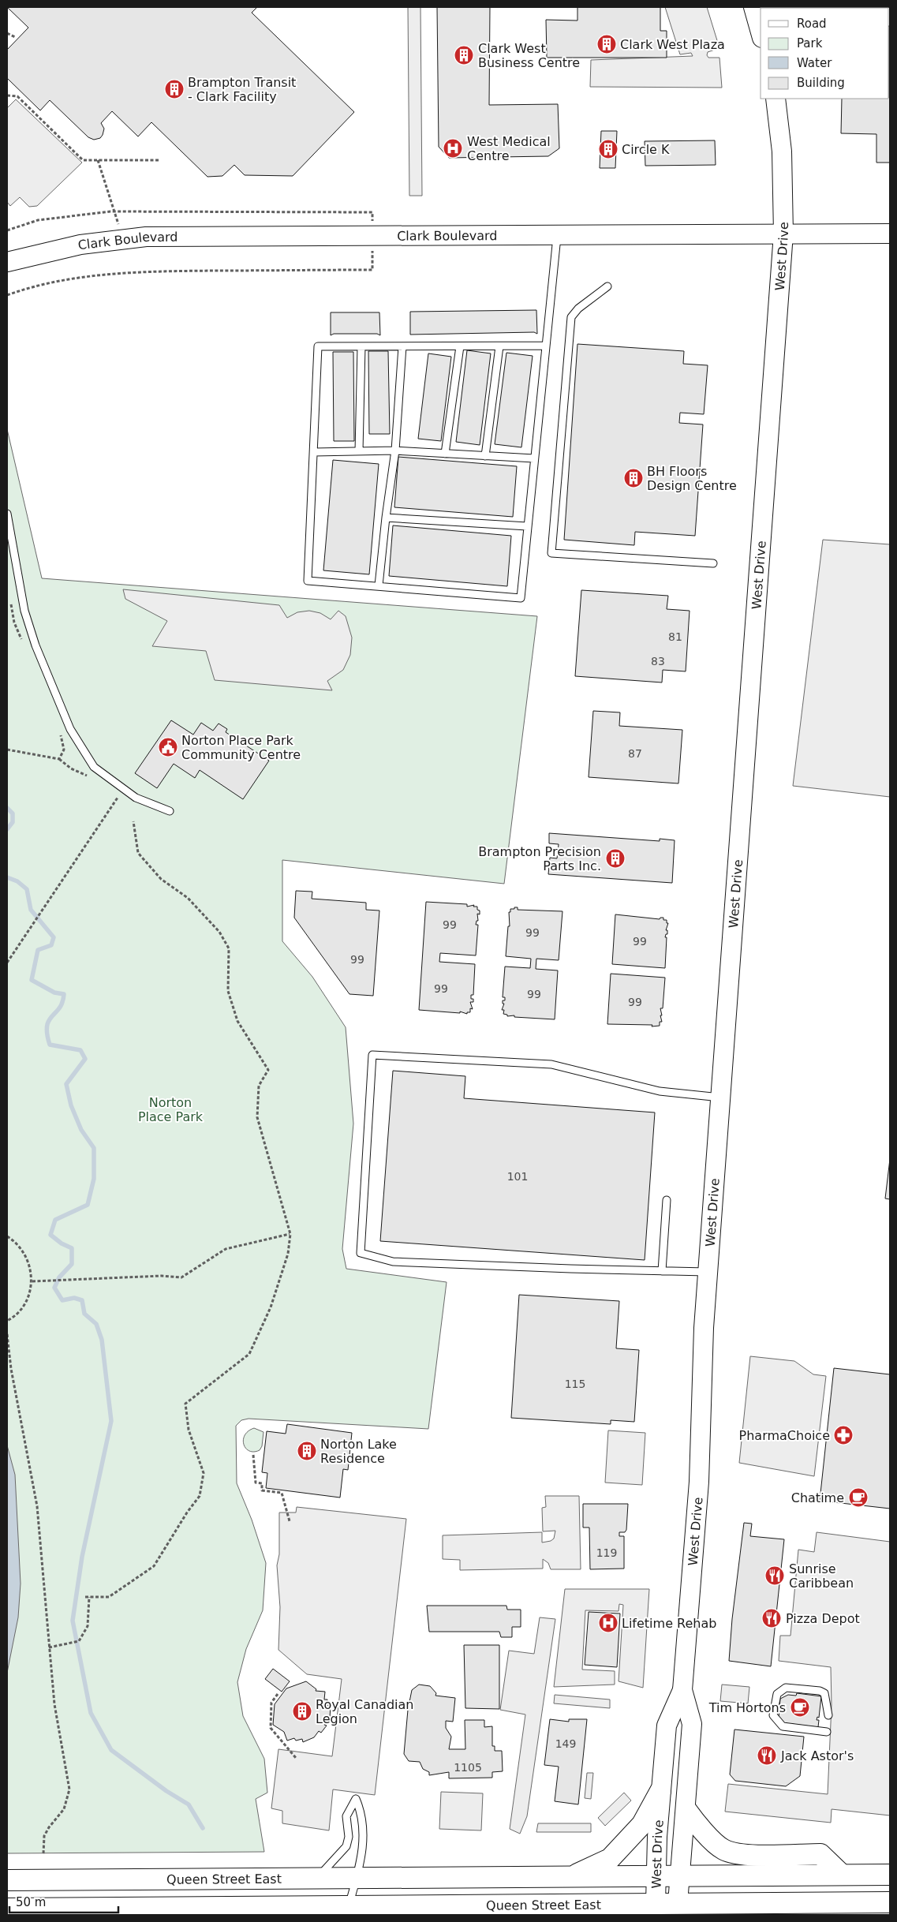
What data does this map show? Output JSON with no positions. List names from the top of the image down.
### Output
{
  "streets": {
    "main road": ["Queen Street East"],
    "street": ["Clark Boulevard", "West Drive"]
  },
  "crossings": [
    ["Clark Boulevard", "West Drive"],
    ["West Drive", "Queen Street East"]
  ],
  "parks": ["Norton Place Park"],
  "places": {
    "building": [
      "Clark West Plaza",
      "Clark West Business Centre",
      "Brampton Transit - Clark Facility",
      "Circle K",
      "BH Floors Design Centre",
      "Brampton Precision Parts Inc.",
      "Norton Lake Residence",
      "Royal Canadian Legion"
    ],
    "hospital": ["West Medical Centre", "Lifetime Rehab"],
    "public building": ["Norton Place Park Community Centre"],
    "pharmacy": ["PharmaChoice"],
    "cafe": ["Chatime", "Tim Hortons"],
    "restaurant": ["Sunrise Caribbean", "Pizza Depot", "Jack Astor's"]
  },
  "house_numbers": [
    "81",
    "83",
    "87",
    "99",
    "99",
    "99",
    "99",
    "99",
    "99",
    "99",
    "101",
    "115",
    "119",
    "149",
    "1105"
  ],
  "legend": [
    "Road",
    "Park",
    "Water",
    "Building"
  ],
  "scale_bar": "50 m"
}
